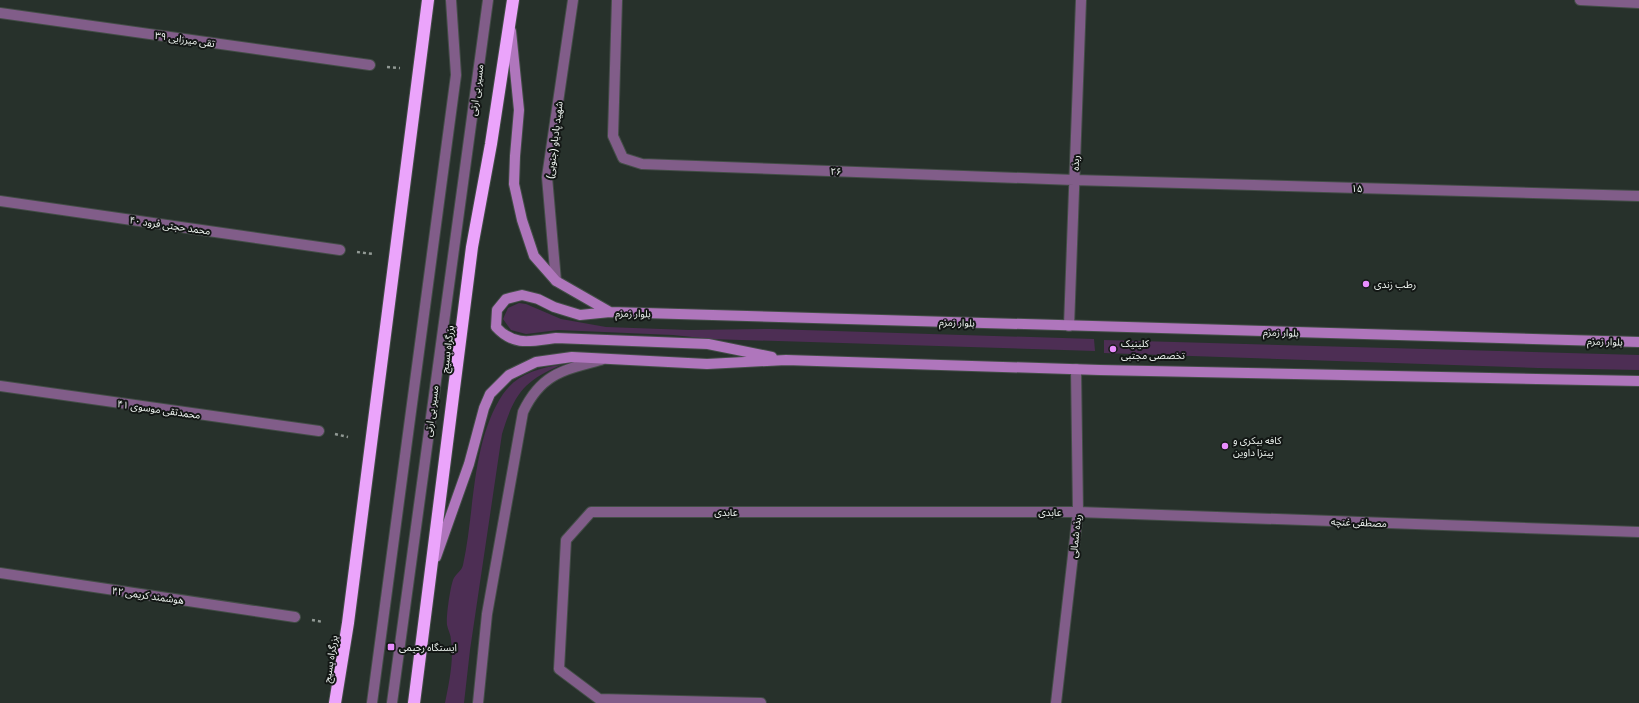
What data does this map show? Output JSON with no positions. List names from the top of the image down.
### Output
{
  "streets": {
    "highway": ["بزرگراه بسیج"],
    "main road": ["بلوار زمزم"],
    "street": [
      "تقی میرزایی ۳۹",
      "مسیر بی ارتی",
      "شهید پادیاو (جنوبی)",
      "ربذه",
      "۲۶",
      "۱۵",
      "محمد حجتی فرود ۴۰",
      "محمدتقی موسوی ۴۱",
      "عابدی",
      "مصطفی غنچه",
      "ربذه شمالی",
      "هوشمند کریمی ۴۲"
    ]
  },
  "crossings": [
    ["شهید پادیاو (جنوبی)", "بلوار زمزم"],
    ["ربذه", "۲۶"],
    ["ربذه", "۱۵"],
    ["ربذه", "بلوار زمزم"],
    ["۲۶", "۱۵"],
    ["بلوار زمزم", "بزرگراه بسیج"],
    ["عابدی", "مصطفی غنچه"],
    ["عابدی", "ربذه شمالی"],
    ["مصطفی غنچه", "ربذه شمالی"]
  ],
  "places": {
    "other": ["رطب زندی", "کلینیک تخصصی مجتبی", "کافه بیکری و پیتزا داوین"],
    "transit": ["ایستگاه رحیمی"]
  }
}
